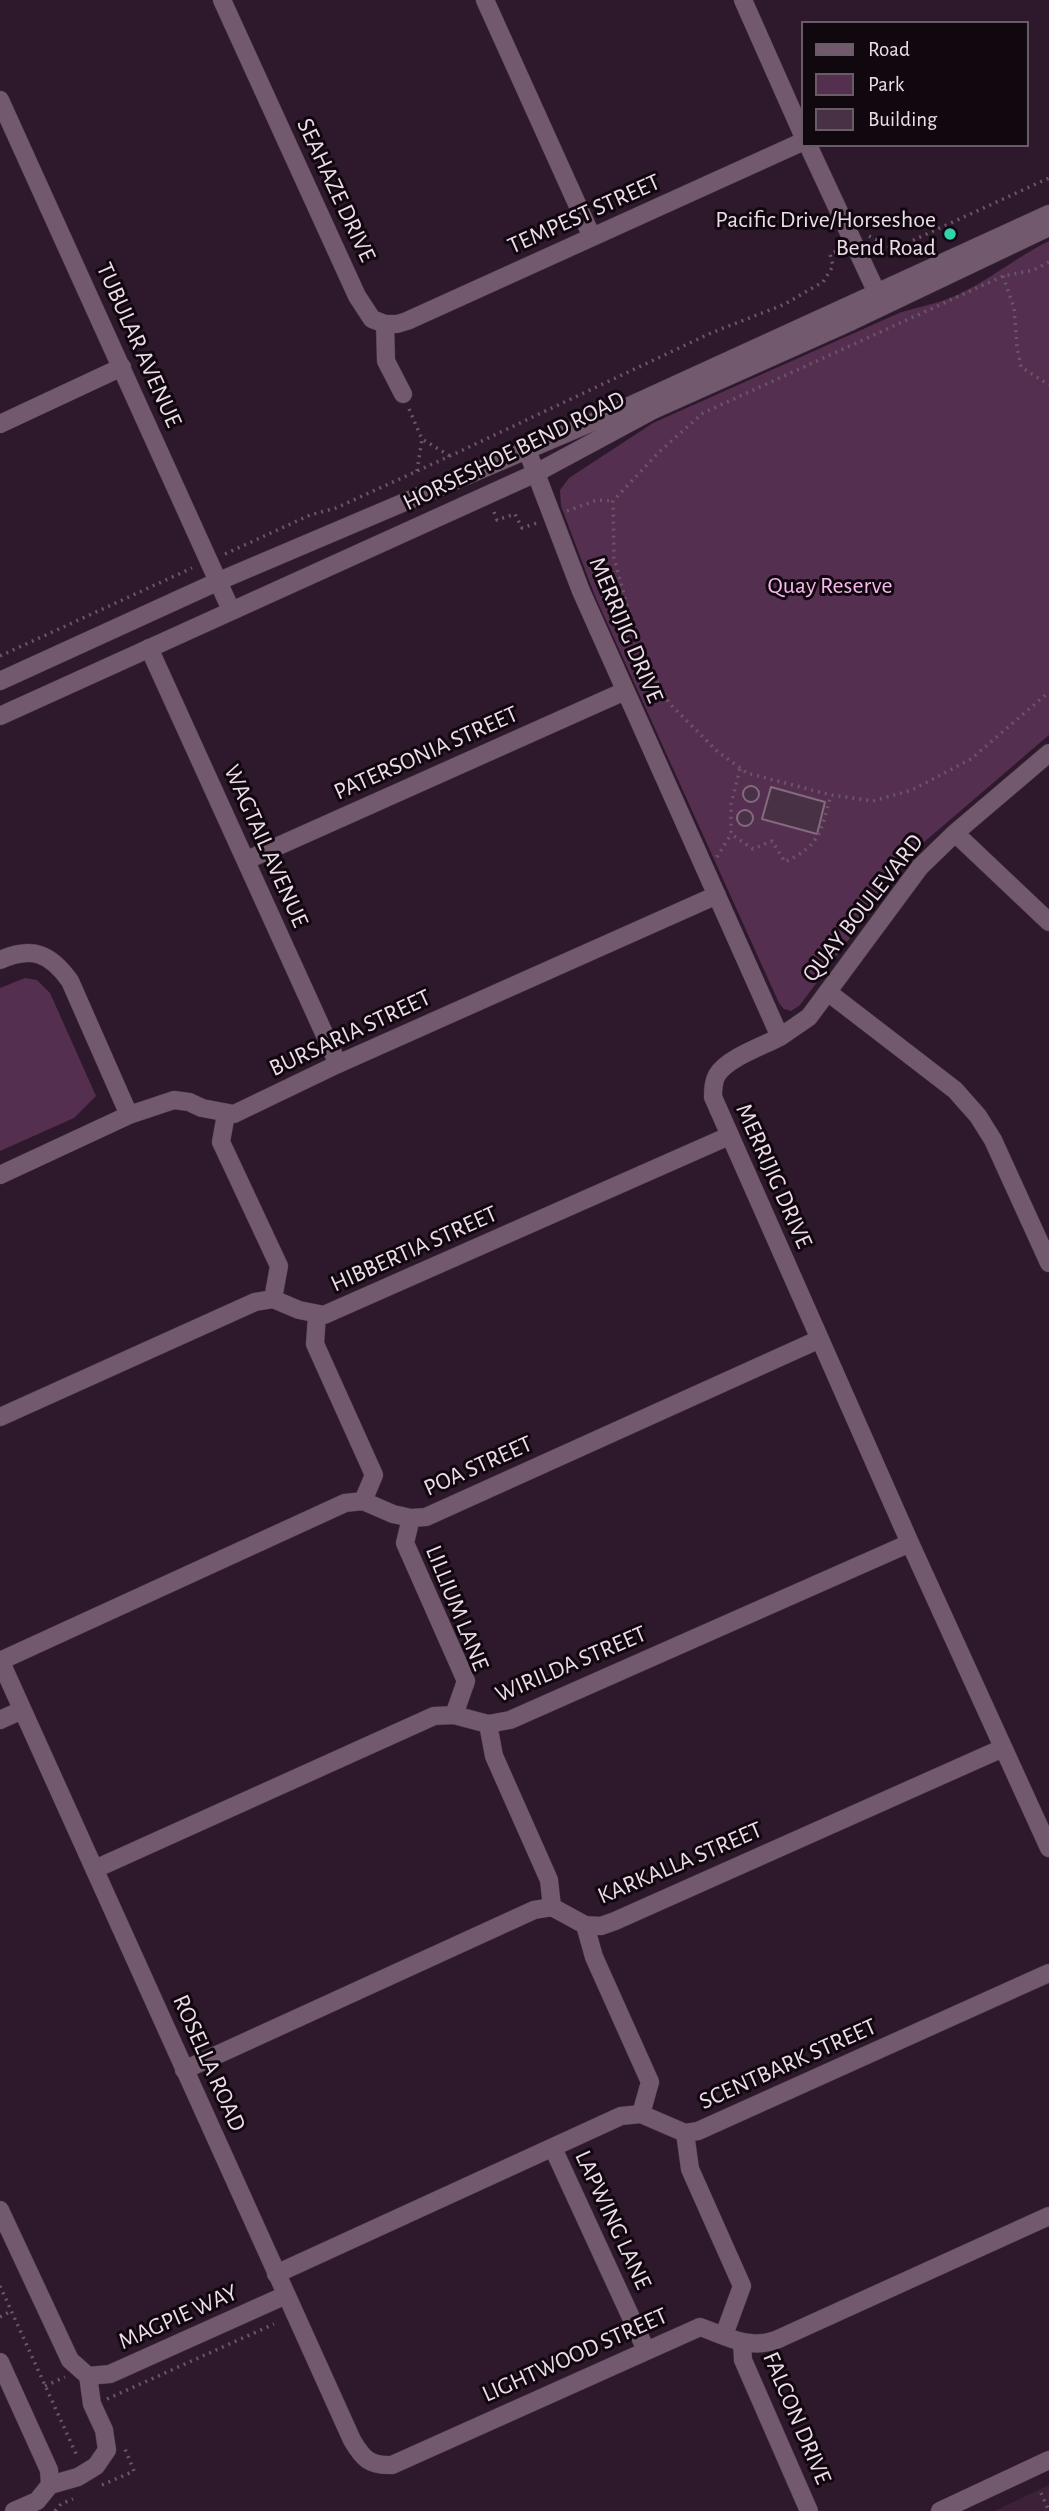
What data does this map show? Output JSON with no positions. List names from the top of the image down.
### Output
{
  "streets": {
    "street": [
      "SEAHAZE DRIVE",
      "TEMPEST STREET",
      "TUBULAR AVENUE",
      "HORSESHOE BEND ROAD",
      "MERRIJIG DRIVE",
      "PATERSONIA STREET",
      "WAGTAIL AVENUE",
      "QUAY BOULEVARD",
      "BURSARIA STREET",
      "HIBBERTIA STREET",
      "POA STREET",
      "LILLIUM LANE",
      "WIRILDA STREET",
      "KARKALLA STREET",
      "ROSELLA ROAD",
      "SCENTBARK STREET",
      "LAPWING LANE",
      "MAGPIE WAY",
      "LIGHTWOOD STREET",
      "FALCON DRIVE"
    ]
  },
  "crossings": [
    ["SEAHAZE DRIVE", "TEMPEST STREET"],
    ["TUBULAR AVENUE", "HORSESHOE BEND ROAD"],
    ["HORSESHOE BEND ROAD", "MERRIJIG DRIVE"],
    ["HORSESHOE BEND ROAD", "WAGTAIL AVENUE"],
    ["MERRIJIG DRIVE", "PATERSONIA STREET"],
    ["MERRIJIG DRIVE", "QUAY BOULEVARD"],
    ["MERRIJIG DRIVE", "BURSARIA STREET"],
    ["MERRIJIG DRIVE", "HIBBERTIA STREET"],
    ["MERRIJIG DRIVE", "POA STREET"],
    ["MERRIJIG DRIVE", "WIRILDA STREET"],
    ["MERRIJIG DRIVE", "KARKALLA STREET"],
    ["PATERSONIA STREET", "WAGTAIL AVENUE"],
    ["WAGTAIL AVENUE", "BURSARIA STREET"],
    ["POA STREET", "LILLIUM LANE"],
    ["LILLIUM LANE", "WIRILDA STREET"],
    ["WIRILDA STREET", "ROSELLA ROAD"],
    ["ROSELLA ROAD", "MAGPIE WAY"],
    ["ROSELLA ROAD", "LIGHTWOOD STREET"],
    ["LAPWING LANE", "LIGHTWOOD STREET"],
    ["LIGHTWOOD STREET", "FALCON DRIVE"]
  ],
  "parks": ["Quay Reserve"],
  "places": ["Pacific Drive/Horseshoe Bend Road"],
  "legend": ["Road", "Park", "Building"]
}
